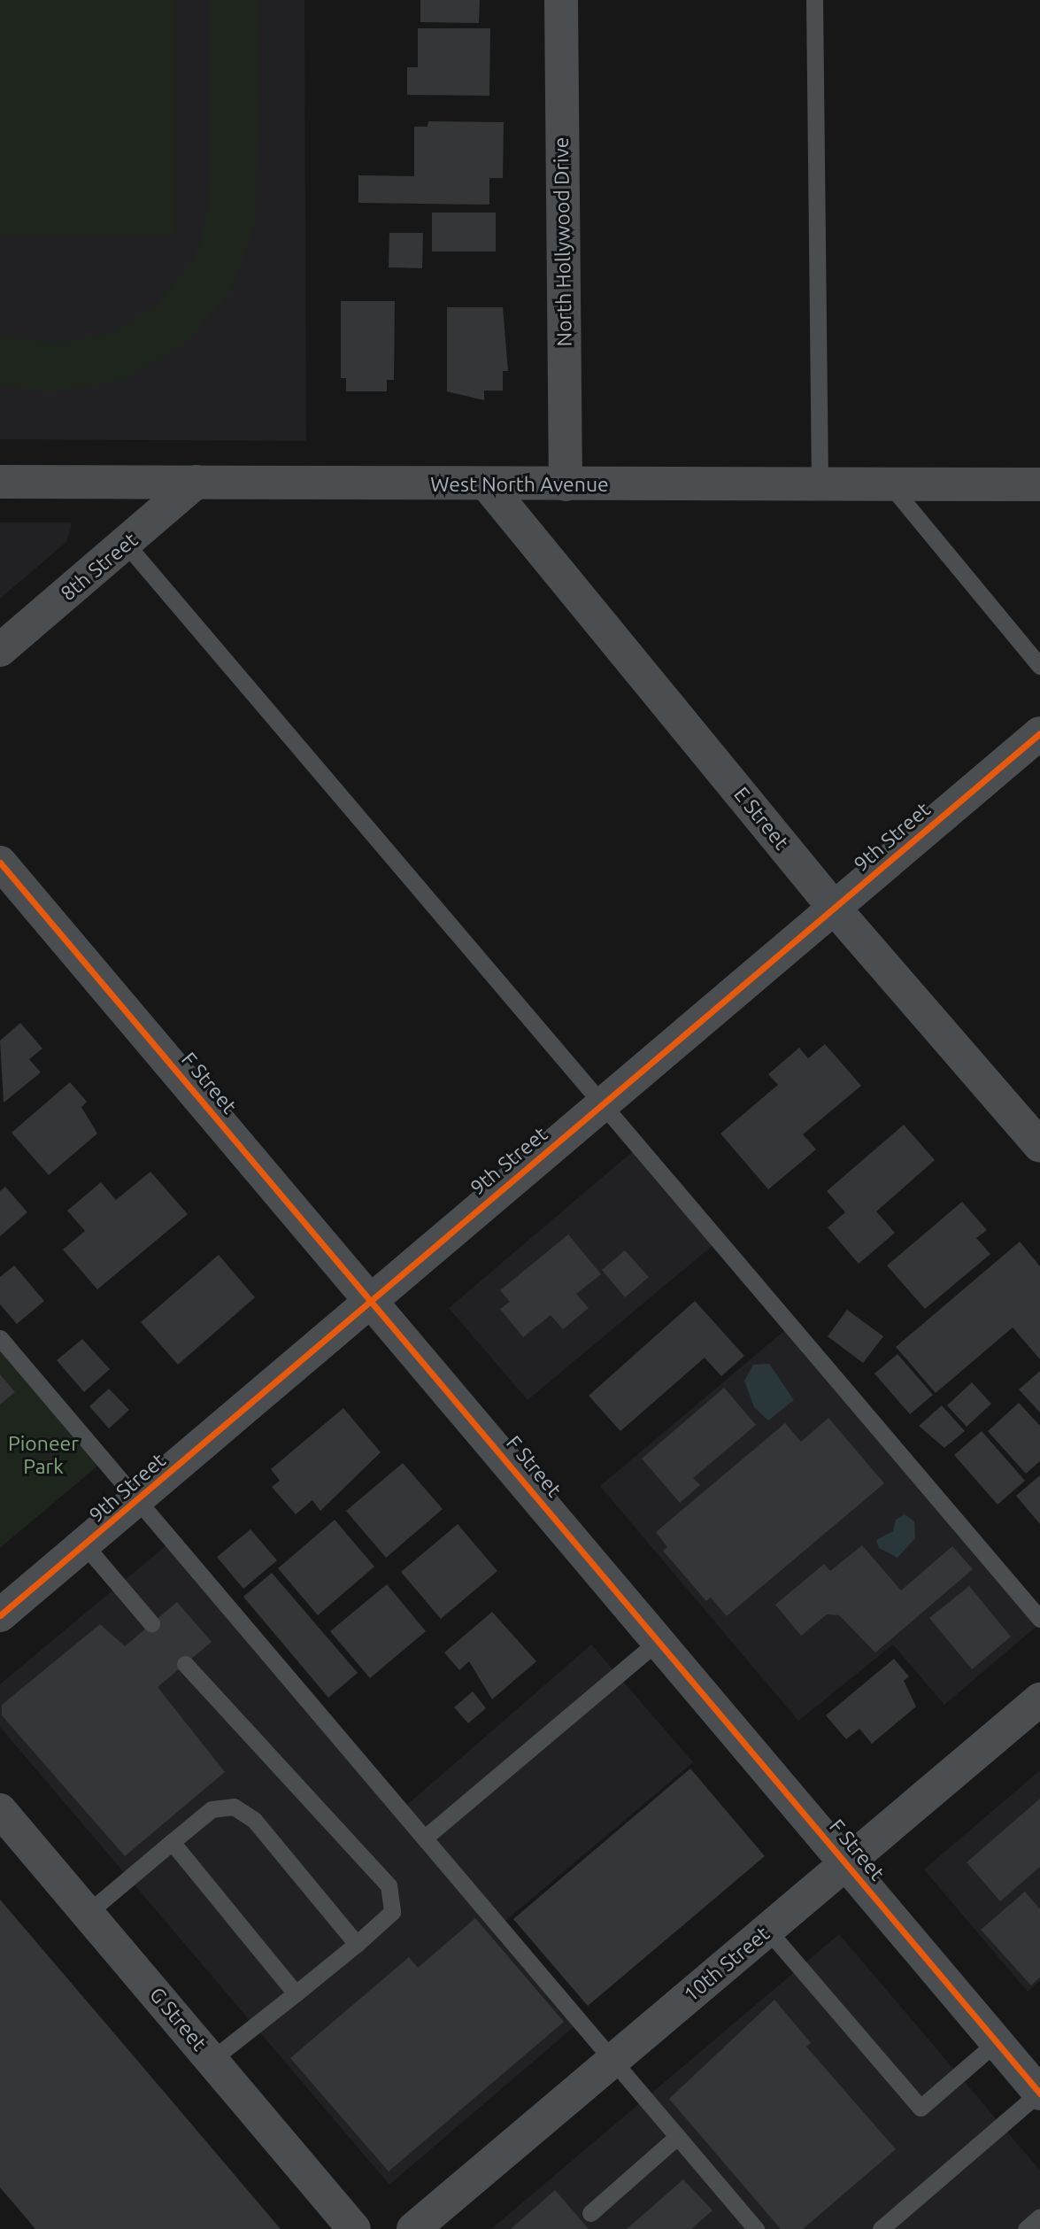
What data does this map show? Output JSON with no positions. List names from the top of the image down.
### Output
{
  "streets": {
    "street": [
      "North Hollywood Drive",
      "West North Avenue",
      "8th Street",
      "E Street",
      "9th Street",
      "F Street",
      "10th Street",
      "G Street"
    ]
  },
  "crossings": [
    ["North Hollywood Drive", "West North Avenue"],
    ["West North Avenue", "8th Street"],
    ["West North Avenue", "E Street"],
    ["E Street", "9th Street"],
    ["9th Street", "F Street"],
    ["F Street", "10th Street"]
  ],
  "parks": ["Pioneer Park"]
}
